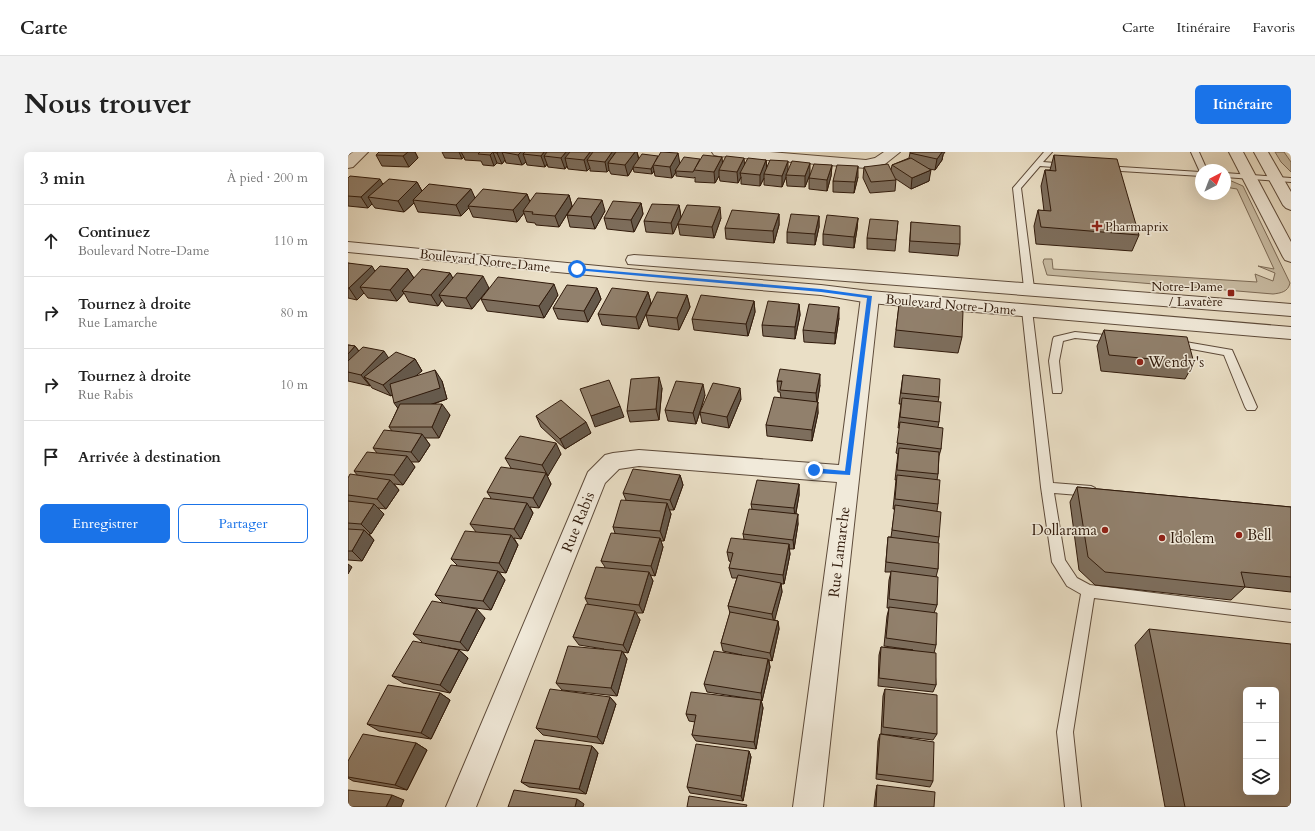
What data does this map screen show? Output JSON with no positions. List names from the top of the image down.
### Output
{
  "streets": {
    "street": ["Boulevard Notre-Dame", "Rue Rabis", "Rue Lamarche"]
  },
  "crossings": [
    ["Boulevard Notre-Dame", "Rue Lamarche"],
    ["Rue Rabis", "Rue Lamarche"]
  ],
  "places": {
    "health": ["Pharmaprix"],
    "transit": ["Notre-Dame / Lavatère"],
    "other": [
      "Wendy's",
      "Dollarama",
      "Bell",
      "Idolem"
    ]
  },
  "north": "top right",
  "page": {
    "header": "Carte",
    "nav": ["Carte", "Itinéraire", "Favoris"],
    "title": "Nous trouver",
    "buttons": [
      "Itinéraire",
      ["Enregistrer", "Partager"]
    ],
    "heading": ["3 min", "À pied · 200 m"],
    "list": [
      ["Continuez", "Boulevard Notre-Dame", "110 m"],
      ["Tournez à droite", "Rue Lamarche", "80 m"],
      ["Tournez à droite", "Rue Rabis", "10 m"],
      "Arrivée à destination"
    ],
    "map_buttons": ["+", "−"]
  }
}
